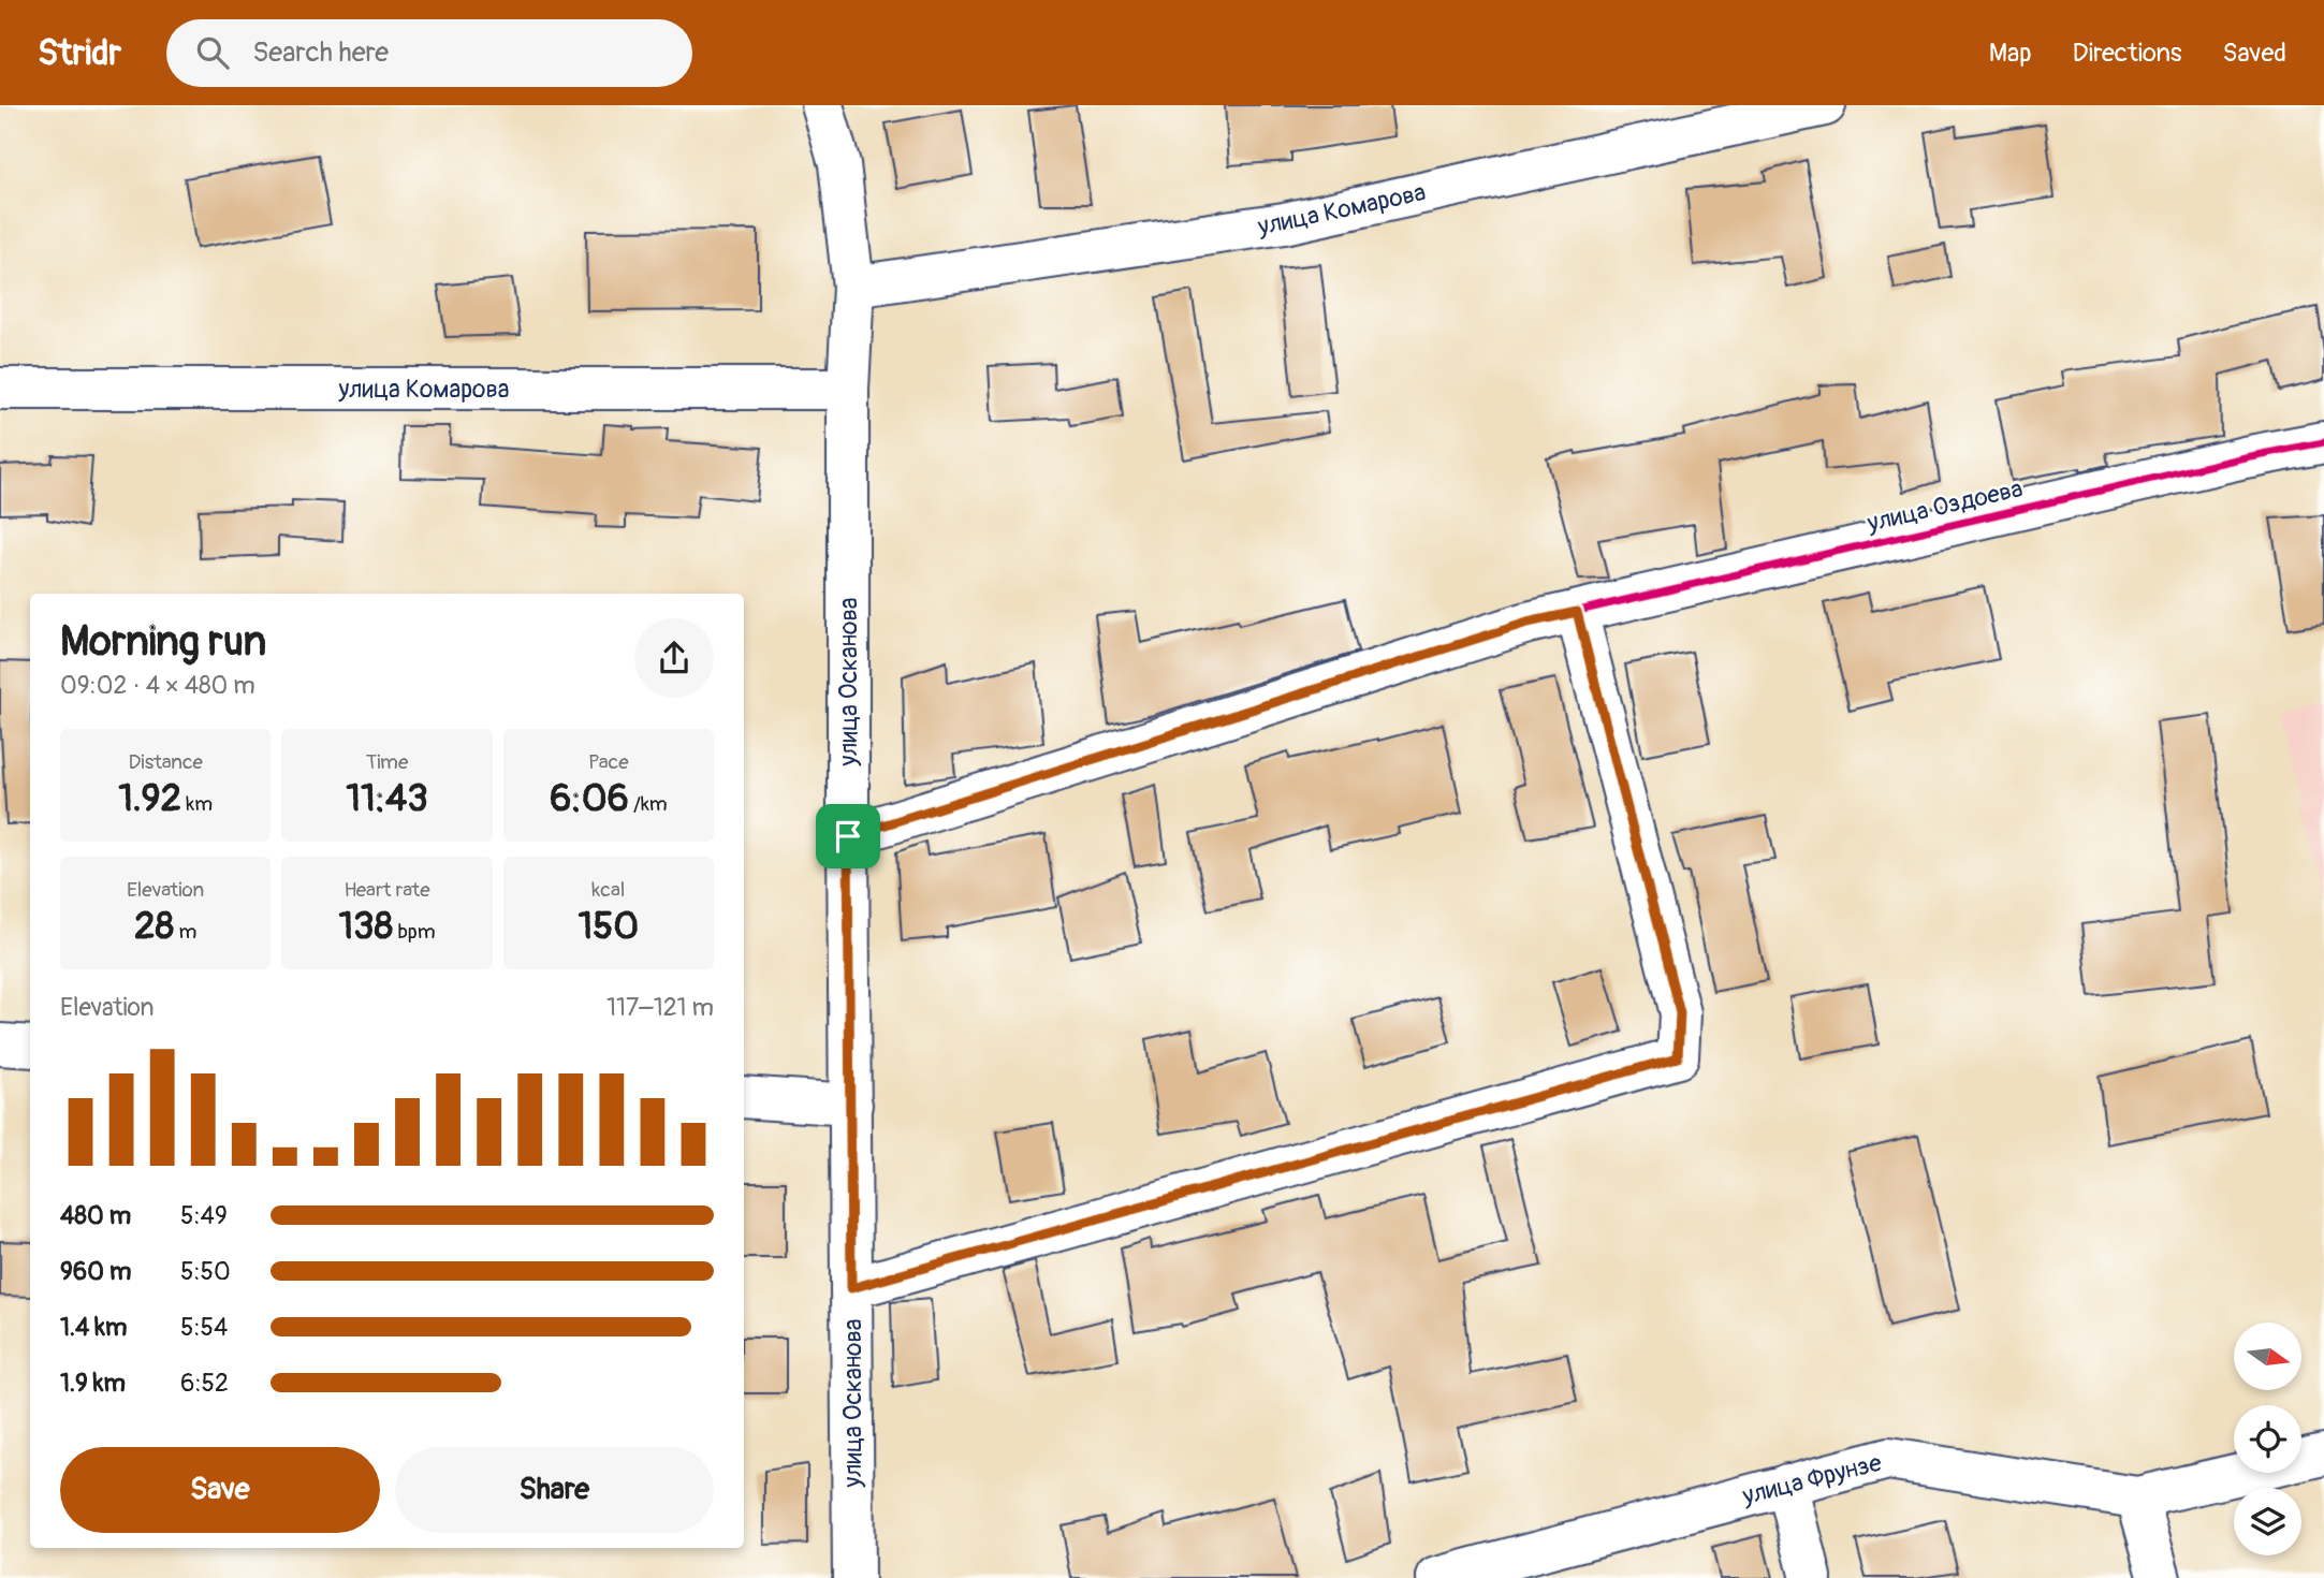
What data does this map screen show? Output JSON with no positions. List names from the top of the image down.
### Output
{
  "streets": {
    "street": [
      "улица Комарова",
      "улица Оздоева",
      "улица Осканова",
      "улица Фрунзе"
    ]
  },
  "crossings": [
    ["улица Комарова", "улица Осканова"],
    ["улица Оздоева", "улица Осканова"]
  ],
  "north": "right",
  "page": {
    "header": "Stridr",
    "search": "Search here",
    "nav": ["Map", "Directions", "Saved"],
    "heading": ["Morning run", "09:02 · 4 × 480 m"],
    "stats": [
      ["Distance", "1.92 km"],
      ["Time", "11:43"],
      ["Pace", "6:06 /km"],
      ["Elevation", "28 m"],
      ["Heart rate", "138 bpm"],
      ["kcal", "150"]
    ],
    "chart": ["Elevation", "117–121 m"],
    "list": [
      {
        "name": "480 m",
        "note": "5:49"
      },
      {
        "name": "960 m",
        "note": "5:50"
      },
      {
        "name": "1.4 km",
        "note": "5:54"
      },
      {
        "name": "1.9 km",
        "note": "6:52"
      }
    ],
    "buttons": ["Save", "Share"]
  }
}
